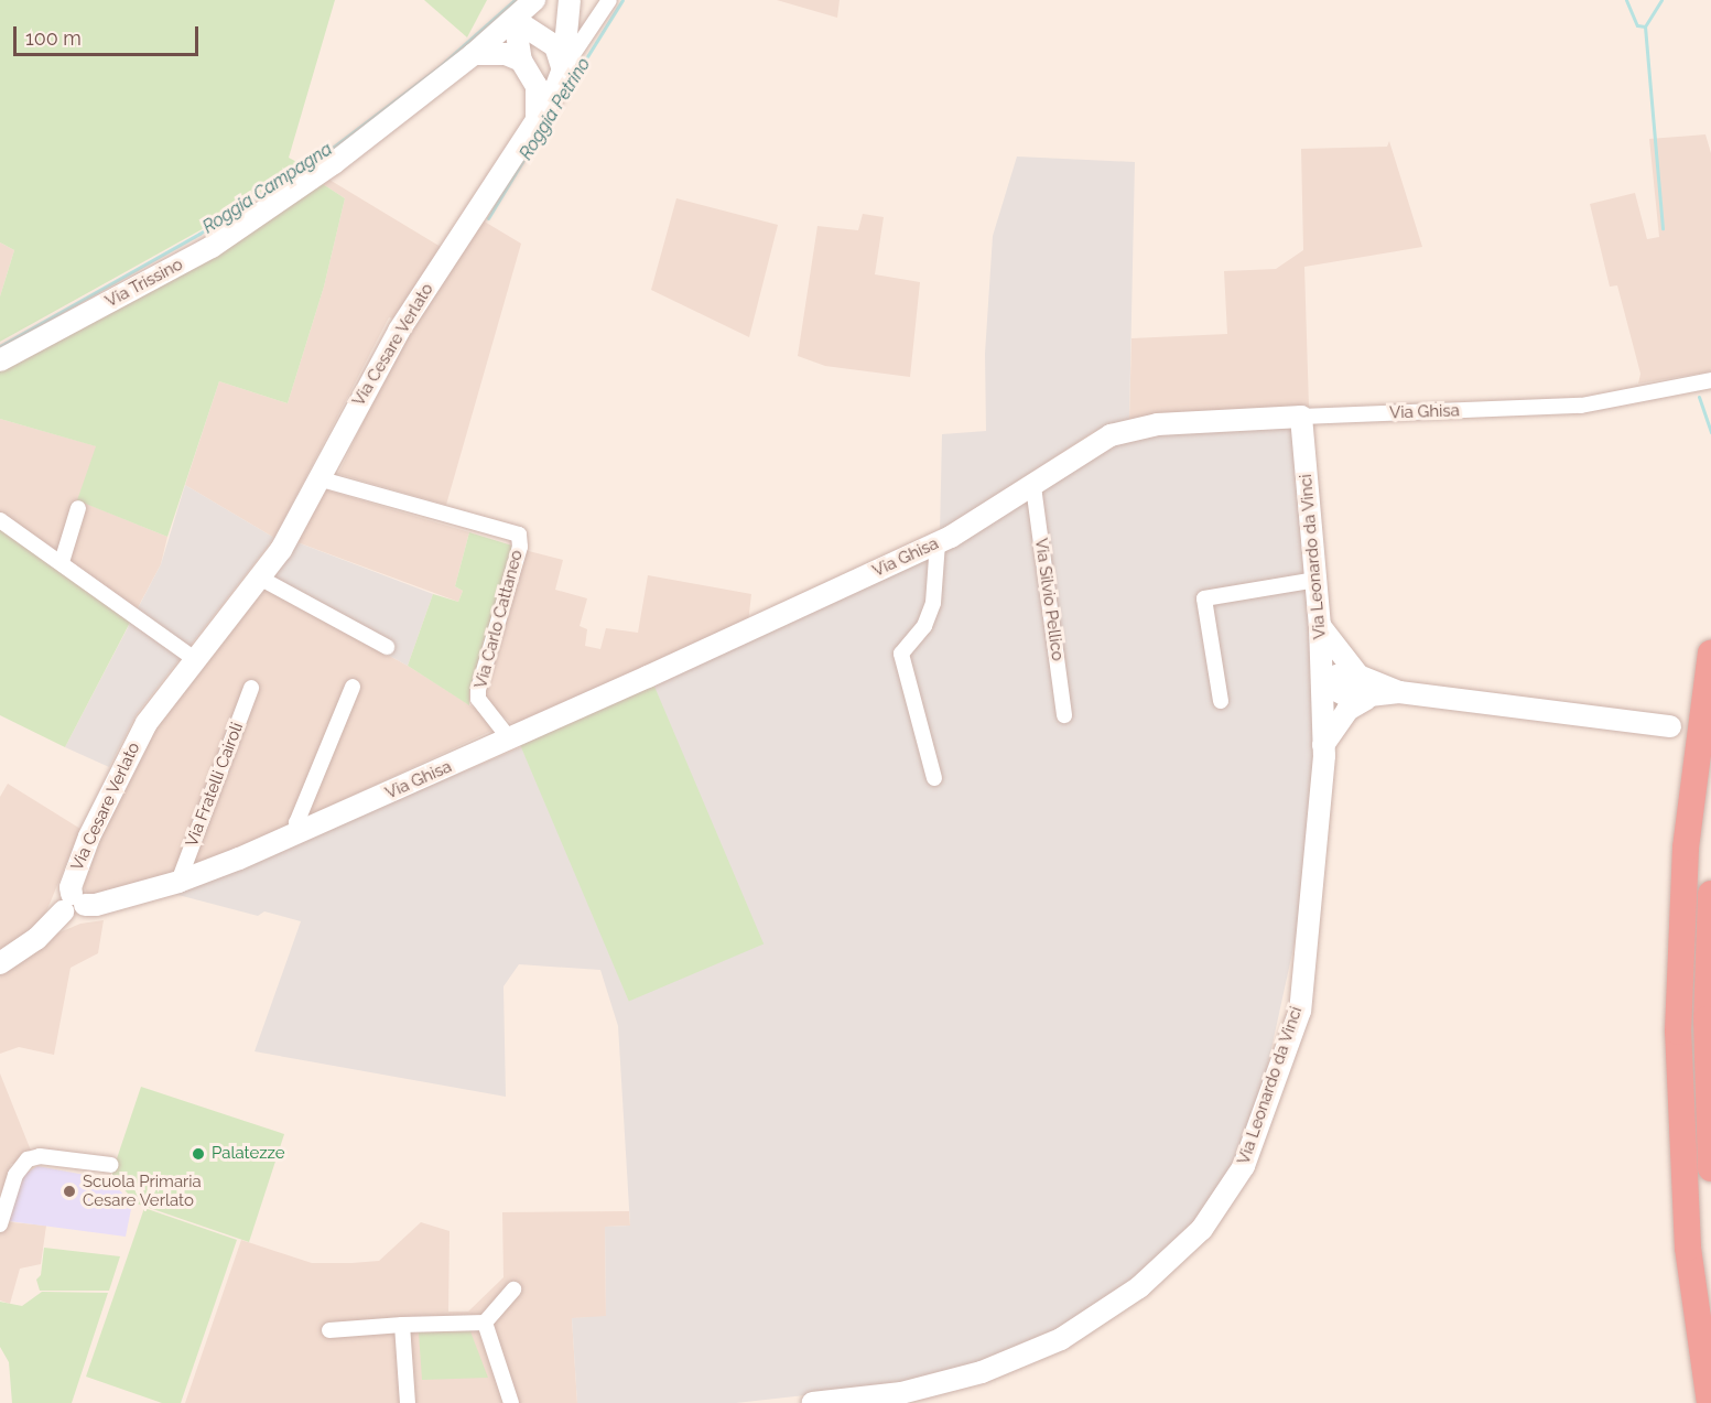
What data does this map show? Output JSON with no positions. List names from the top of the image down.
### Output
{
  "streets": {
    "street": [
      "Via Trissino",
      "Via Cesare Verlato",
      "Via Ghisa",
      "Via Leonardo da Vinci",
      "Via Silvio Pellico",
      "Via Carlo Cattaneo",
      "Via Fratelli Cairoli"
    ]
  },
  "crossings": [
    ["Via Cesare Verlato", "Via Ghisa"],
    ["Via Cesare Verlato", "Via Carlo Cattaneo"],
    ["Via Ghisa", "Via Leonardo da Vinci"],
    ["Via Ghisa", "Via Silvio Pellico"],
    ["Via Ghisa", "Via Carlo Cattaneo"],
    ["Via Ghisa", "Via Fratelli Cairoli"]
  ],
  "water": ["Roggia Petrino", "Roggia Campagna"],
  "places": ["Palatezze", "Scuola Primaria Cesare Verlato"],
  "scale_bar": "100 m"
}
